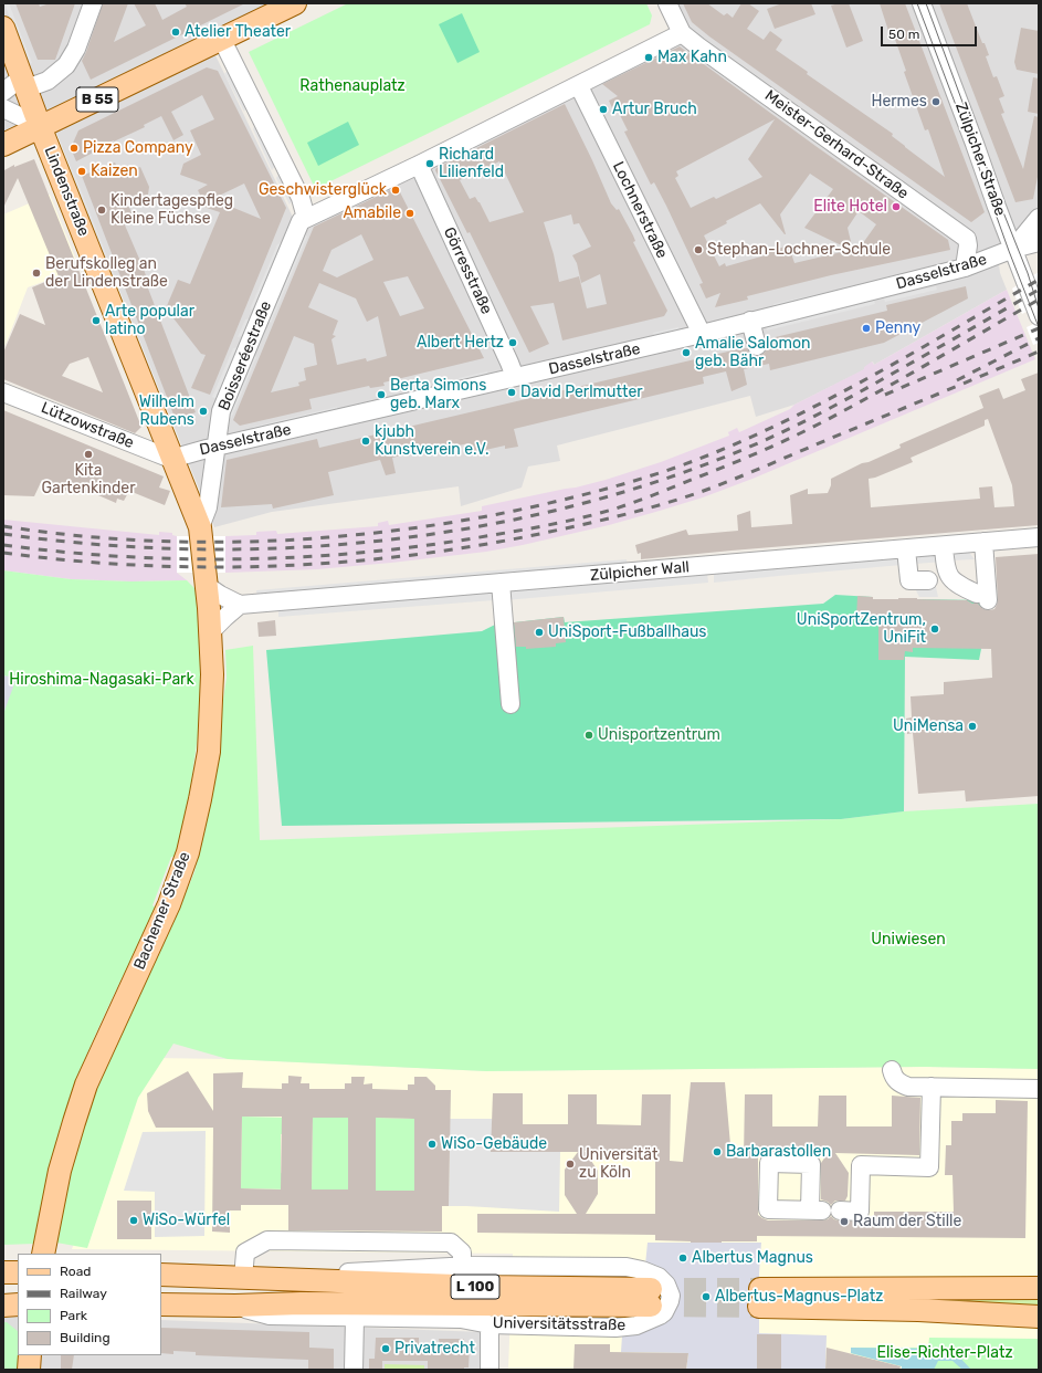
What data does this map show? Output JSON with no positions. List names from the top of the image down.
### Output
{
  "streets": {
    "main road": [
      "B 55",
      "Lindenstraße",
      "Bachemer Straße",
      "L 100",
      "Universitätsstraße"
    ],
    "street": [
      "Meister-Gerhard-Straße",
      "Zülpicher Straße",
      "Lochnerstraße",
      "Görresstraße",
      "Dasselstraße",
      "Boisseréestraße",
      "Lützowstraße",
      "Zülpicher Wall"
    ]
  },
  "crossings": [
    ["B 55", "Lindenstraße"],
    ["Meister-Gerhard-Straße", "Dasselstraße"],
    ["Zülpicher Straße", "Dasselstraße"],
    ["Lindenstraße", "Dasselstraße"],
    ["Lindenstraße", "Boisseréestraße"],
    ["Lindenstraße", "Lützowstraße"],
    ["Lindenstraße", "Bachemer Straße"],
    ["Lochnerstraße", "Dasselstraße"],
    ["Görresstraße", "Dasselstraße"],
    ["Dasselstraße", "Boisseréestraße"],
    ["Dasselstraße", "Lützowstraße"],
    ["Boisseréestraße", "Bachemer Straße"]
  ],
  "parks": [
    "Rathenauplatz",
    "Hiroshima-Nagasaki-Park",
    "Uniwiesen",
    "Elise-Richter-Platz"
  ],
  "places": [
    "Atelier Theater",
    "Max Kahn",
    "Hermes",
    "Artur Bruch",
    "Pizza Company",
    "Richard Lilienfeld",
    "Kaizen",
    "Geschwisterglück",
    "Elite Hotel",
    "Kindertagespfleg Kleine Füchse",
    "Amabile",
    "Stephan-Lochner-Schule",
    "Berufskolleg an der Lindenstraße",
    "Arte popular latino",
    "Penny",
    "Albert Hertz",
    "Amalie Salomon geb. Bähr",
    "David Perlmutter",
    "Berta Simons geb. Marx",
    "Wilhelm Rubens",
    "kjubh Kunstverein e.V.",
    "Kita Gartenkinder",
    "UniSportZentrum, UniFit",
    "UniSport-Fußballhaus",
    "UniMensa",
    "Unisportzentrum",
    "WiSo-Gebäude",
    "Barbarastollen",
    "Universität zu Köln",
    "WiSo-Würfel",
    "Raum der Stille",
    "Albertus Magnus",
    "Albertus-Magnus-Platz",
    "Privatrecht"
  ],
  "legend": [
    "Road",
    "Railway",
    "Park",
    "Building"
  ],
  "scale_bar": "50 m"
}
